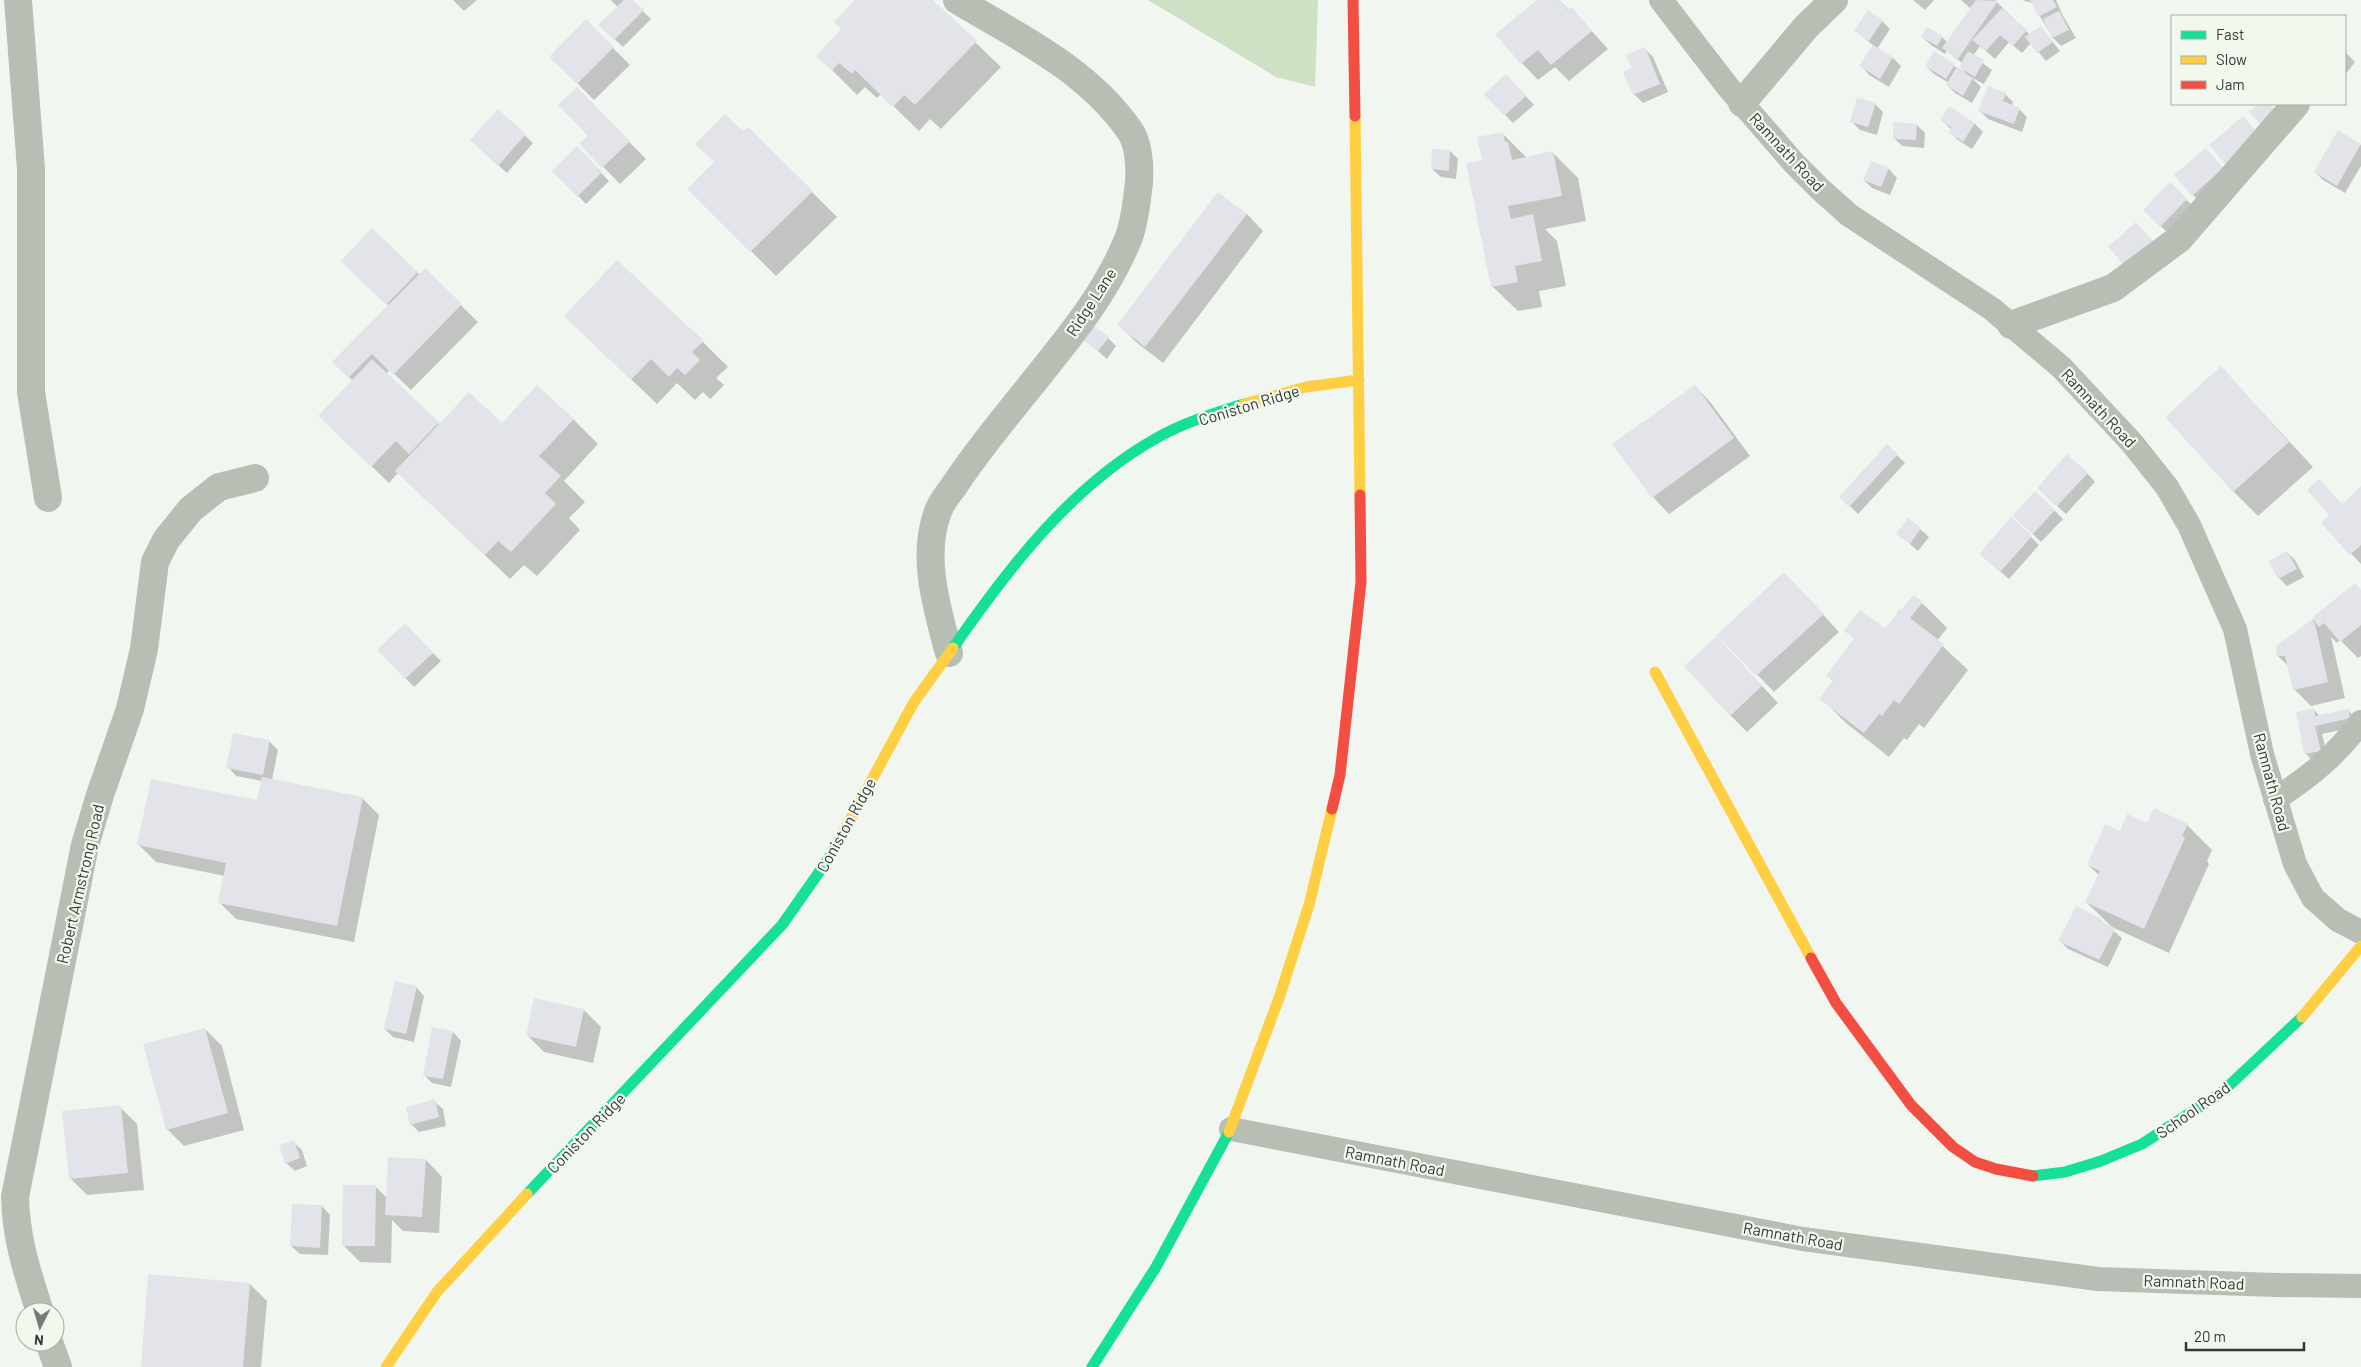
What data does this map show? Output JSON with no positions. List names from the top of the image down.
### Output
{
  "streets": {
    "street": [
      "Ridge Lane",
      "Coniston Ridge",
      "Robert Armstrong Road",
      "School Road"
    ],
    "lane": ["Ramnath Road"]
  },
  "crossings": [
    ["Ridge Lane", "Coniston Ridge"]
  ],
  "legend": ["Fast", "Slow", "Jam"],
  "scale_bar": "20 m",
  "north": "bottom"
}
